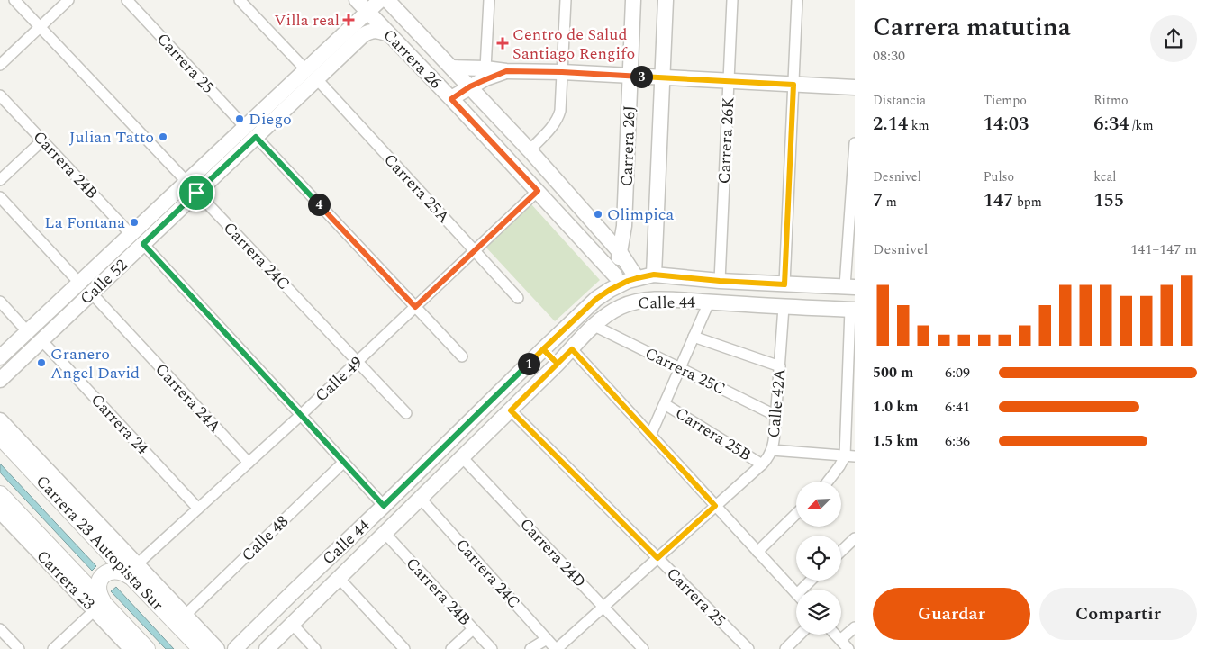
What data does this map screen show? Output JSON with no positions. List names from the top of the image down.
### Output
{
  "streets": {
    "main road": ["Carrera 23 Autopista Sur"],
    "street": [
      "Carrera 26",
      "Carrera 25",
      "Carrera 26K",
      "Carrera 26J",
      "Carrera 24B",
      "Carrera 25A",
      "Carrera 24C",
      "Calle 52",
      "Calle 44",
      "Carrera 25C",
      "Calle 49",
      "Carrera 24A",
      "Calle 42A",
      "Carrera 24",
      "Carrera 25B",
      "Calle 48",
      "Carrera 24D",
      "Carrera 23"
    ]
  },
  "crossings": [
    ["Carrera 26", "Carrera 26J"],
    ["Carrera 26", "Calle 52"],
    ["Carrera 26", "Calle 44"],
    ["Carrera 26", "Calle 49"],
    ["Carrera 25", "Calle 52"],
    ["Carrera 25", "Calle 44"],
    ["Carrera 25", "Calle 49"],
    ["Carrera 25", "Calle 42A"],
    ["Carrera 26K", "Calle 44"],
    ["Carrera 26J", "Calle 44"],
    ["Carrera 24B", "Calle 52"],
    ["Carrera 24B", "Calle 44"],
    ["Carrera 25A", "Calle 52"],
    ["Carrera 25A", "Calle 49"],
    ["Carrera 24C", "Calle 52"],
    ["Carrera 24C", "Calle 44"],
    ["Carrera 24C", "Calle 49"],
    ["Carrera 24C", "Calle 42A"],
    ["Calle 52", "Carrera 24A"],
    ["Calle 52", "Carrera 24"],
    ["Calle 44", "Carrera 25C"],
    ["Calle 44", "Calle 42A"],
    ["Calle 44", "Carrera 24D"],
    ["Carrera 25C", "Calle 42A"],
    ["Calle 49", "Carrera 24A"],
    ["Calle 49", "Carrera 24"],
    ["Calle 49", "Carrera 23 Autopista Sur"],
    ["Calle 42A", "Carrera 25B"],
    ["Calle 42A", "Carrera 24D"],
    ["Calle 48", "Carrera 23 Autopista Sur"]
  ],
  "places": {
    "health": ["Villa real", "Centro de Salud Santiago Rengifo"],
    "other": [
      "Diego",
      "Julian Tatto",
      "Olimpica",
      "La Fontana",
      "Granero Angel David"
    ]
  },
  "north": "bottom left",
  "page": {
    "heading": ["Carrera matutina", "08:30"],
    "pins": ["3", "4", "1"],
    "stats": [
      ["Distancia", "2.14 km"],
      ["Tiempo", "14:03"],
      ["Ritmo", "6:34 /km"],
      ["Desnivel", "7 m"],
      ["Pulso", "147 bpm"],
      ["kcal", "155"]
    ],
    "chart": ["Desnivel", "141–147 m"],
    "list": [
      {
        "name": "500 m",
        "note": "6:09"
      },
      {
        "name": "1.0 km",
        "note": "6:41"
      },
      {
        "name": "1.5 km",
        "note": "6:36"
      }
    ],
    "buttons": ["Guardar", "Compartir"]
  }
}
